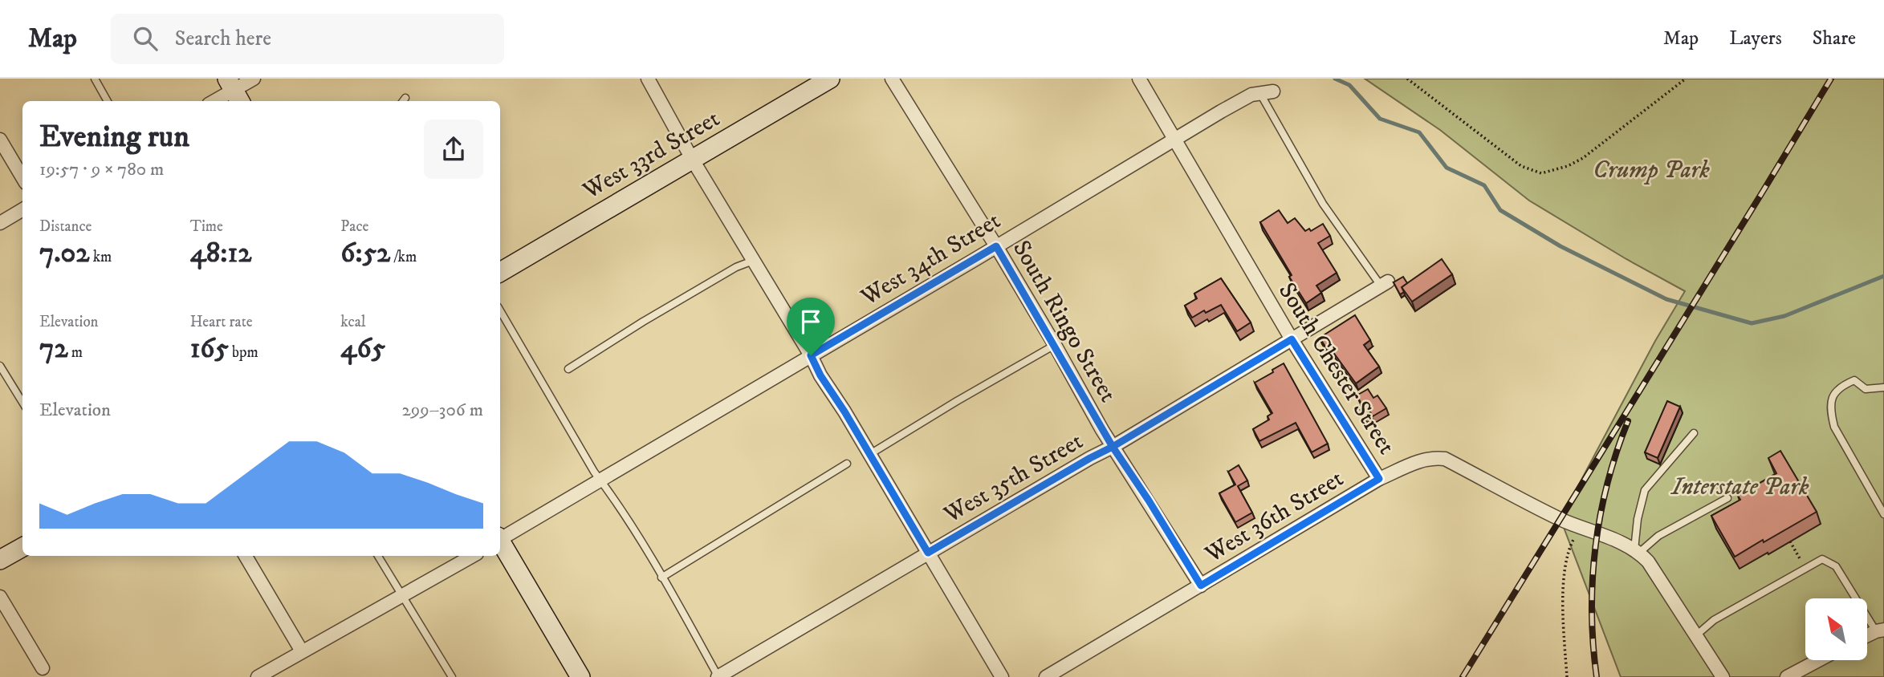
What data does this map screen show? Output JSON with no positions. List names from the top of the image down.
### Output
{
  "streets": {
    "street": [
      "West 33rd Street",
      "West 34th Street",
      "South Ringo Street",
      "South Chester Street",
      "West 35th Street",
      "West 36th Street"
    ]
  },
  "crossings": [
    ["West 34th Street", "South Ringo Street"],
    ["West 34th Street", "South Chester Street"],
    ["South Ringo Street", "West 35th Street"],
    ["South Ringo Street", "West 36th Street"],
    ["South Chester Street", "West 35th Street"],
    ["South Chester Street", "West 36th Street"]
  ],
  "parks": ["Crump Park", "Interstate Park"],
  "north": "top left",
  "page": {
    "header": "Map",
    "search": "Search here",
    "nav": ["Map", "Layers", "Share"],
    "heading": ["Evening run", "19:57 · 9 × 780 m"],
    "stats": [
      ["Distance", "7.02 km"],
      ["Time", "48:12"],
      ["Pace", "6:52 /km"],
      ["Elevation", "72 m"],
      ["Heart rate", "165 bpm"],
      ["kcal", "465"]
    ],
    "chart": ["Elevation", "299–306 m"]
  }
}
